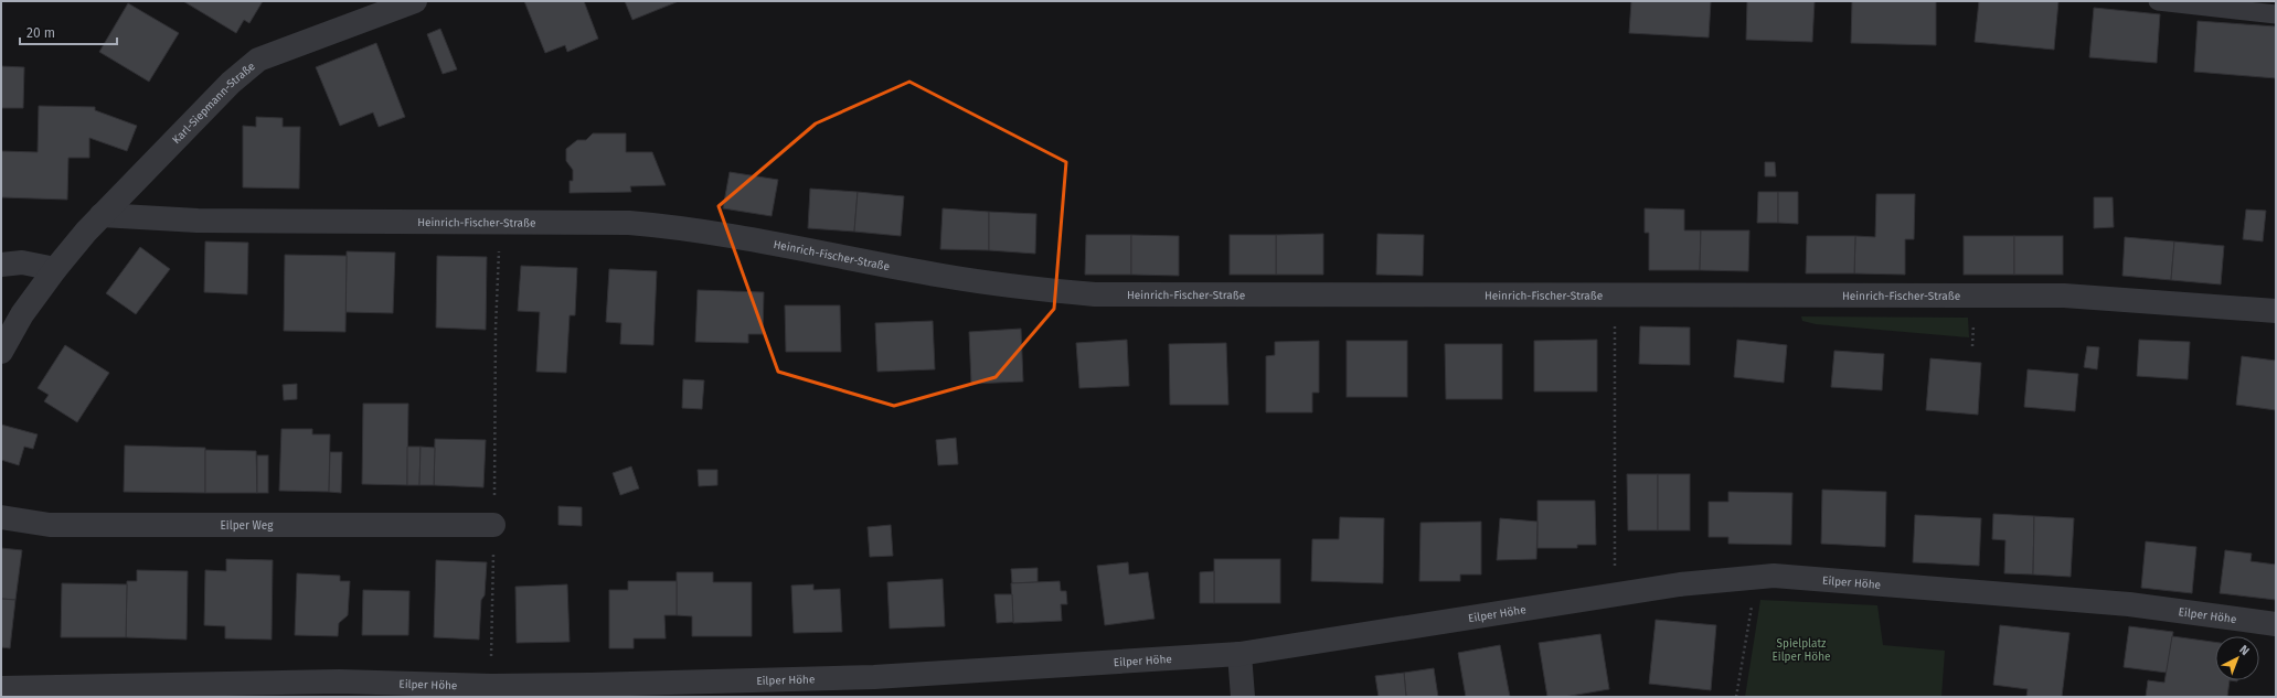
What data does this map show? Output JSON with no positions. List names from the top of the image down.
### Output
{
  "streets": {
    "street": [
      "Karl-Siepmann-Straße",
      "Heinrich-Fischer-Straße",
      "Eilper Weg",
      "Eilper Höhe"
    ]
  },
  "crossings": [
    ["Karl-Siepmann-Straße", "Heinrich-Fischer-Straße"]
  ],
  "parks": ["Spielplatz Eilper Höhe"],
  "scale_bar": "20 m",
  "north": "top right"
}
